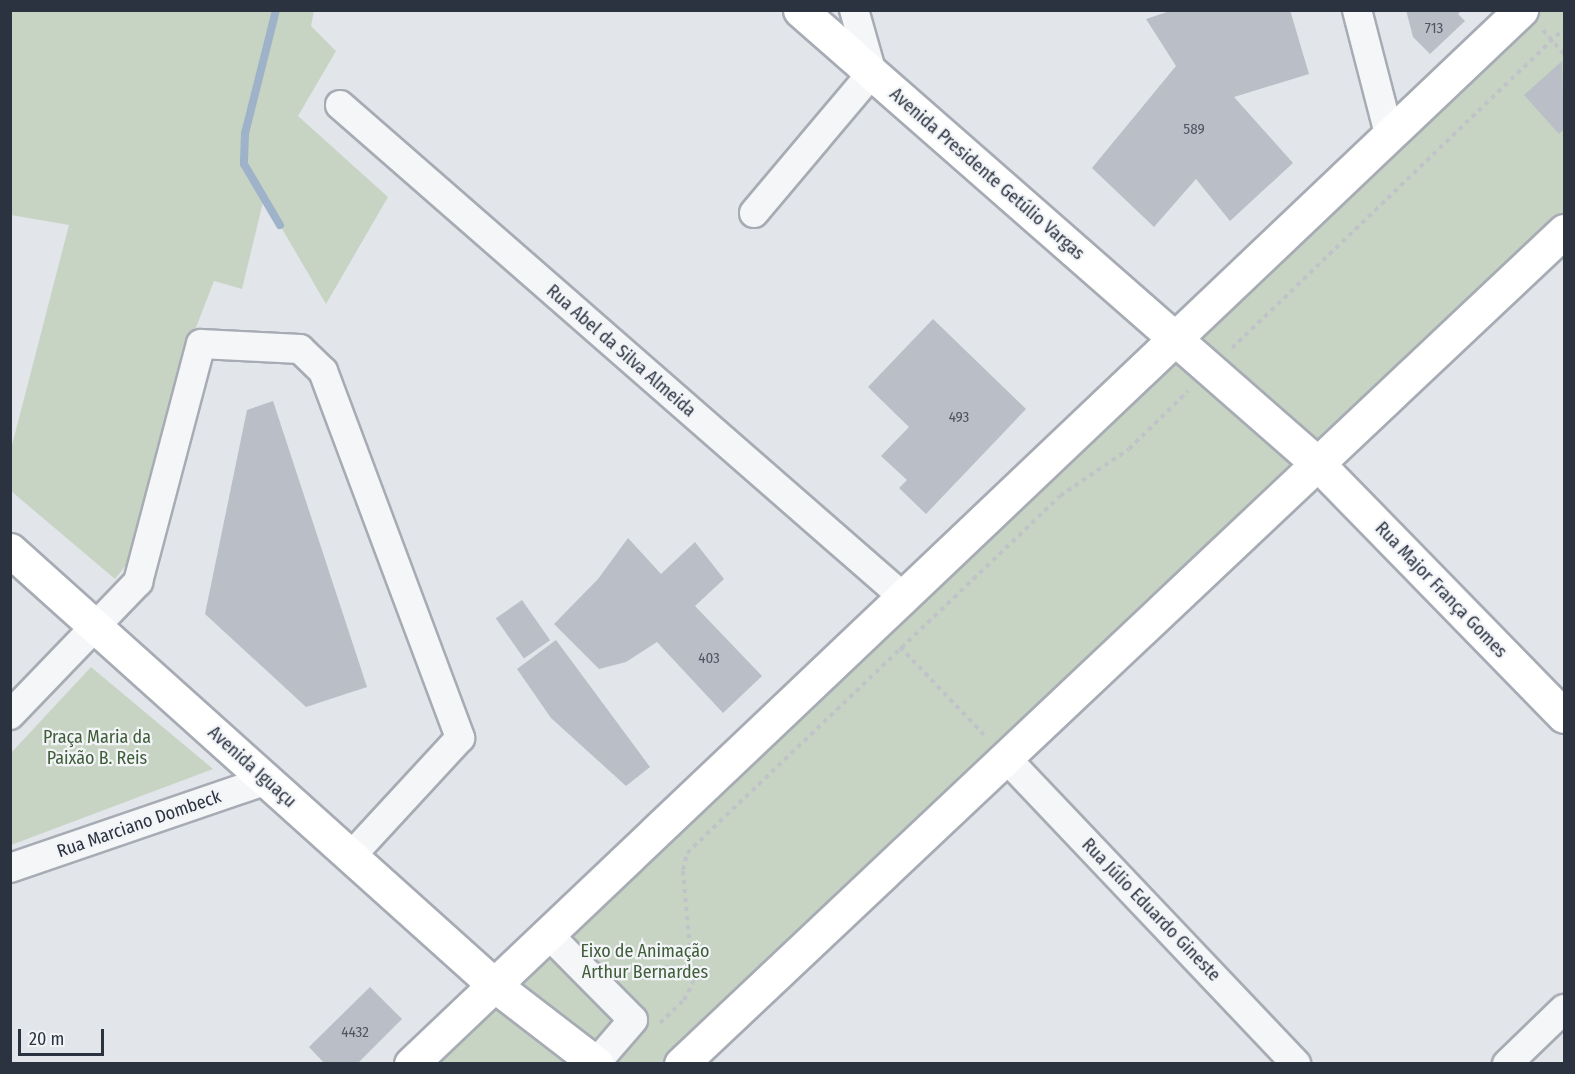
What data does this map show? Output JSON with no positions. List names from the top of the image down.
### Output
{
  "streets": {
    "main road": ["Avenida Presidente Getúlio Vargas", "Rua Major França Gomes", "Avenida Iguaçu"],
    "street": ["Rua Abel da Silva Almeida", "Rua Marciano Dombeck", "Rua Júlio Eduardo Gineste"]
  },
  "crossings": [
    ["Avenida Presidente Getúlio Vargas", "Rua Major França Gomes"],
    ["Avenida Iguaçu", "Rua Marciano Dombeck"]
  ],
  "parks": ["Praça Maria da Paixão B. Reis", "Eixo de Animação Arthur Bernardes"],
  "house_numbers": [
    "713",
    "589",
    "493",
    "403",
    "4432"
  ],
  "scale_bar": "20 m"
}
